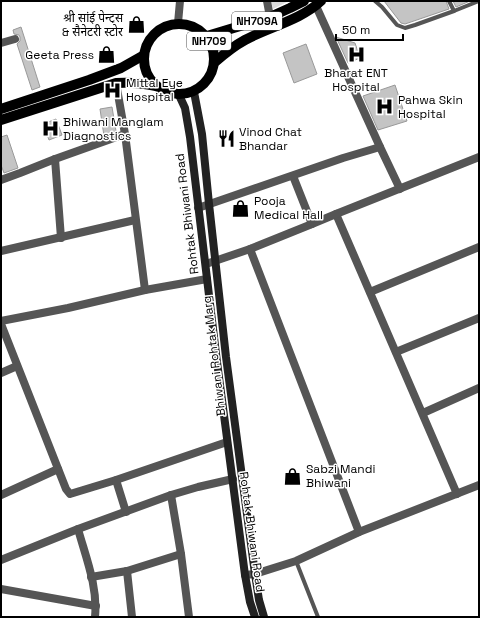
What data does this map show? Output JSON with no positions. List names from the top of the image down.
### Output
{
  "streets": {
    "main road": [
      "NH709A",
      "NH709",
      "Rohtak Bhiwani Road",
      "Bhiwani Rohtak Marg"
    ]
  },
  "crossings": [
    ["NH709A", "NH709"],
    ["NH709A", "Rohtak Bhiwani Road"],
    ["NH709A", "Bhiwani Rohtak Marg"],
    ["NH709", "Rohtak Bhiwani Road"],
    ["NH709", "Bhiwani Rohtak Marg"],
    ["Rohtak Bhiwani Road", "Bhiwani Rohtak Marg"]
  ],
  "places": {
    "shop": [
      "श्री सांई पेन्ट्स & सैनेटरी स्टोर",
      "Geeta Press",
      "Pooja Medical Hall",
      "Sabzi Mandi Bhiwani"
    ],
    "hospital": [
      "Bharat ENT Hospital",
      "Mittal Eye Hospital",
      "Pahwa Skin Hospital",
      "Bhiwani Manglam Diagnostics"
    ],
    "restaurant": ["Vinod Chat Bhandar"]
  },
  "scale_bar": "50 m"
}
